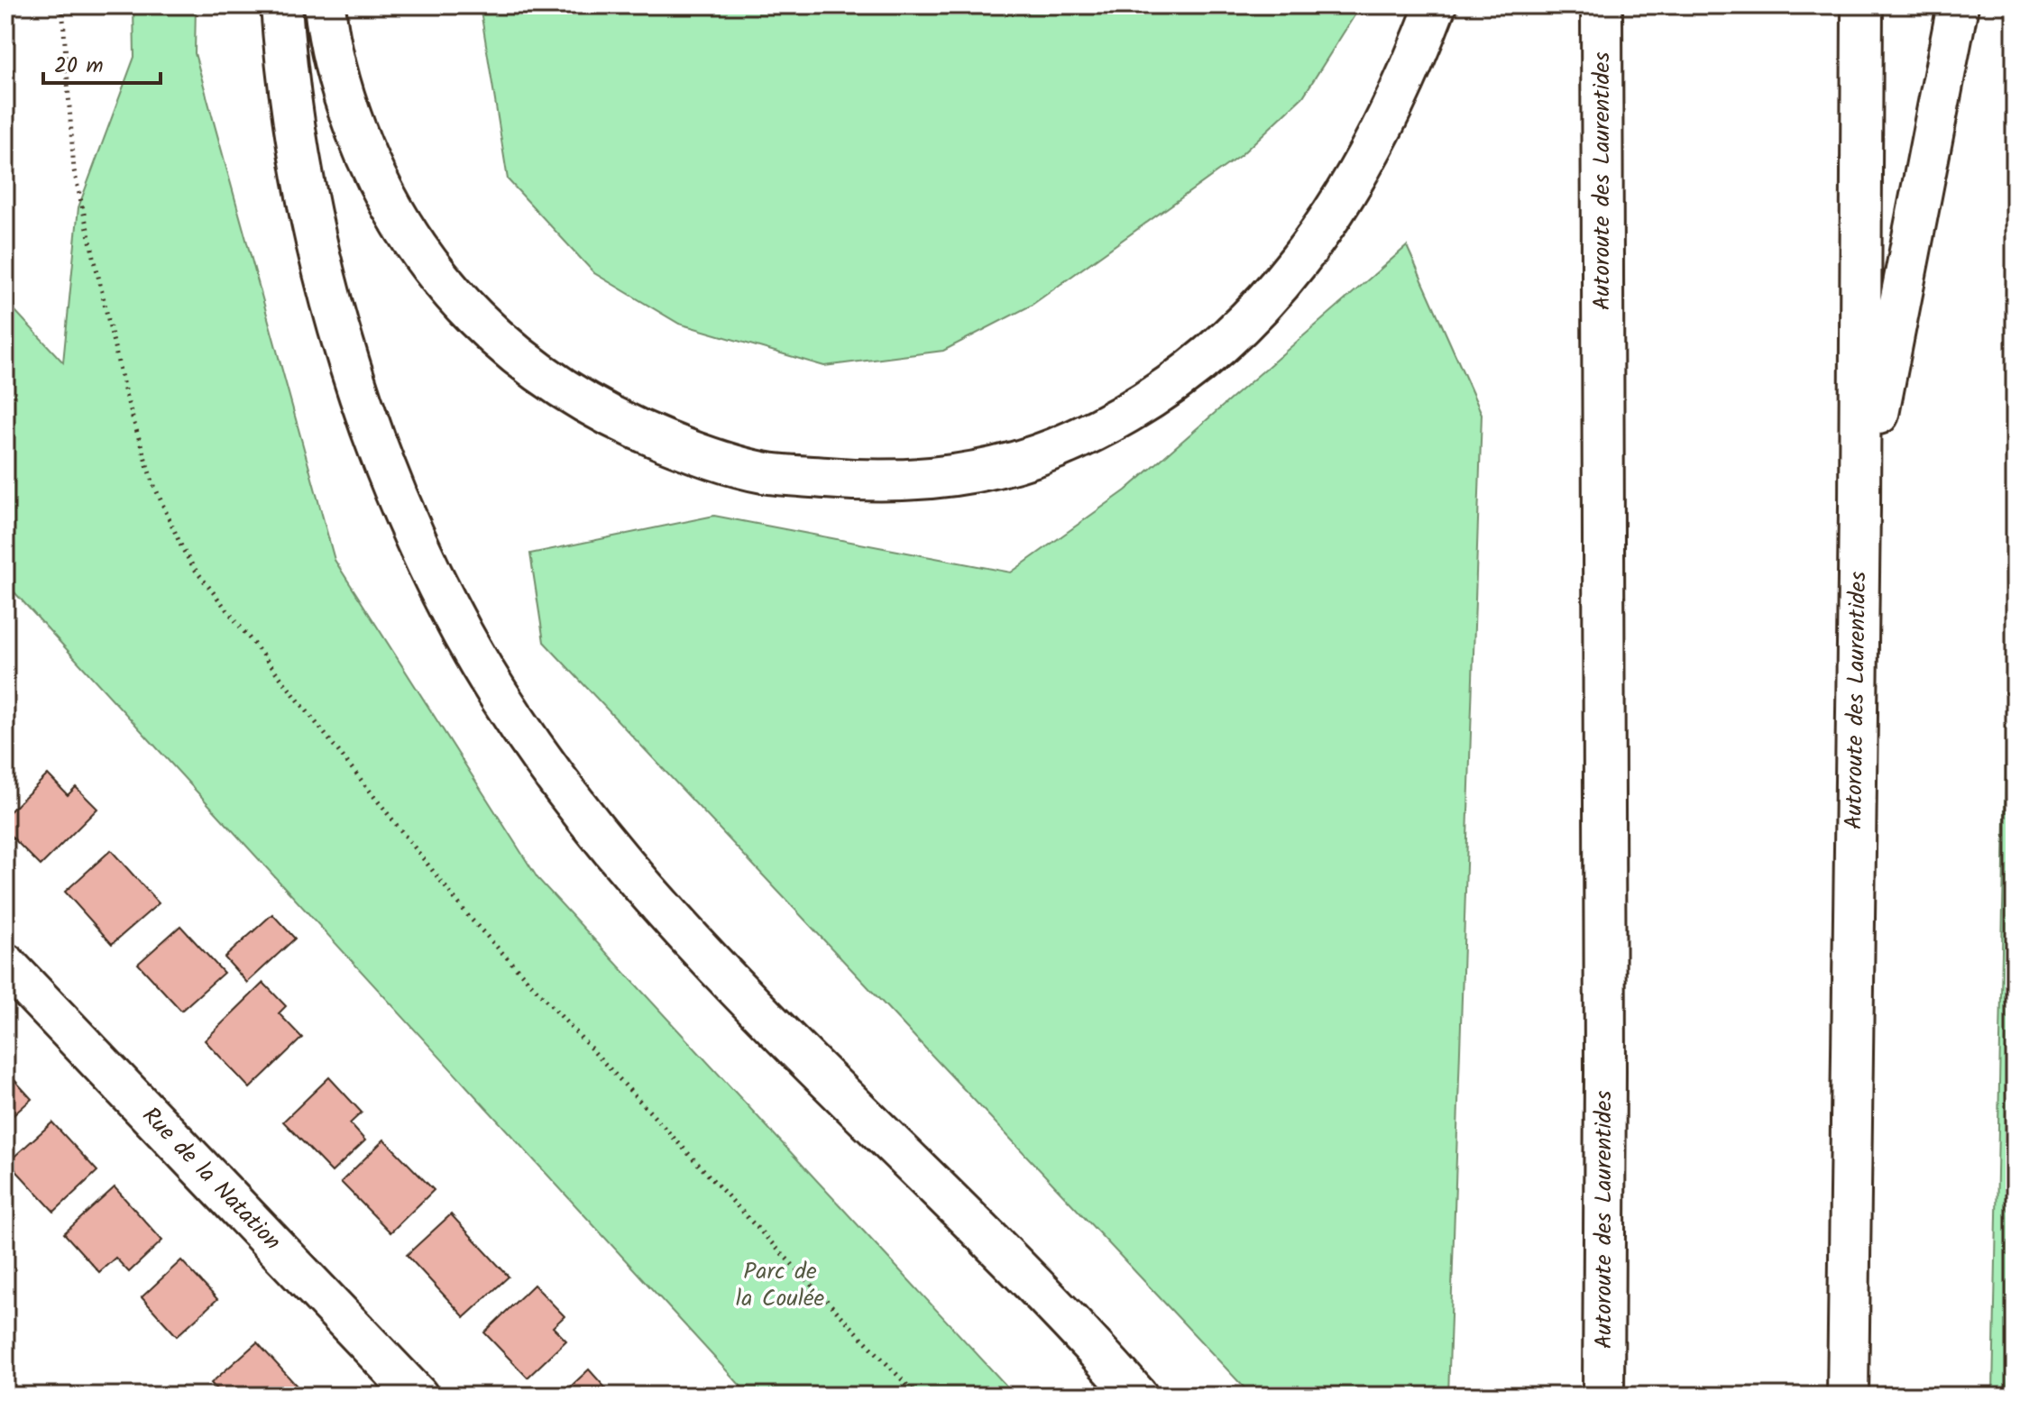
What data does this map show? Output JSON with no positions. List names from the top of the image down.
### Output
{
  "streets": {
    "main road": ["Autoroute des Laurentides", "Rue de la Natation"]
  },
  "parks": ["Parc de la Coulée"],
  "scale_bar": "20 m"
}
